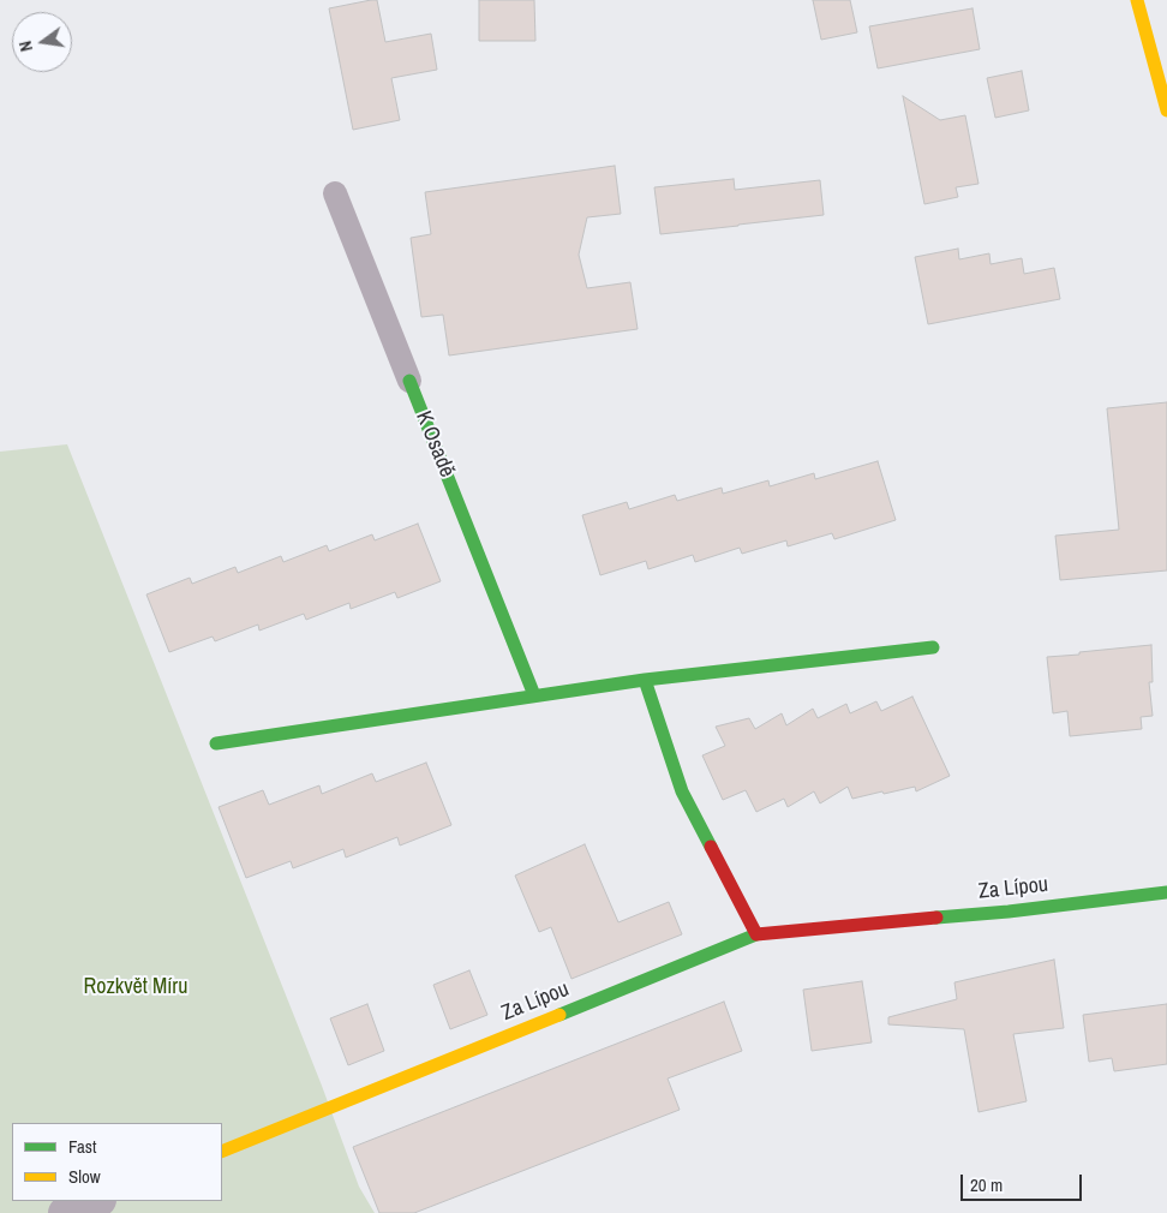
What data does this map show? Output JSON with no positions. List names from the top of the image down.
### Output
{
  "streets": {
    "street": ["K Osadě", "Za Lípou"]
  },
  "parks": ["Rozkvět Míru"],
  "legend": ["Fast", "Slow"],
  "scale_bar": "20 m",
  "north": "left"
}
